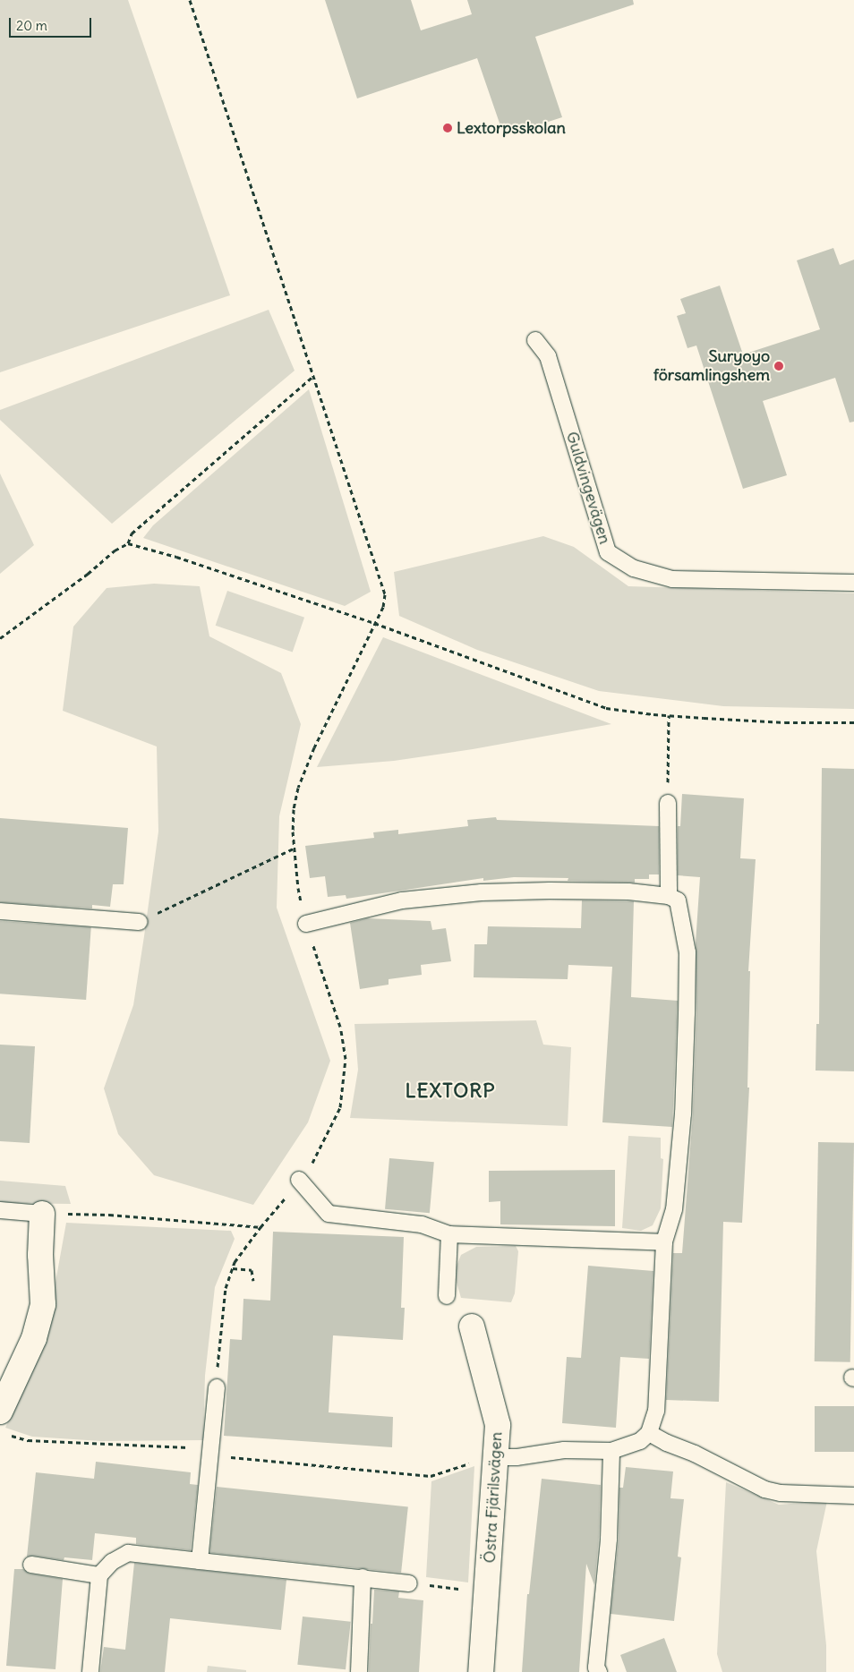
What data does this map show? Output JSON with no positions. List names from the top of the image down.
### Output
{
  "streets": {
    "street": ["Östra Fjärilsvägen"],
    "lane": ["Guldvingevägen"]
  },
  "districts": ["LEXTORP"],
  "places": ["Lextorpsskolan", "Suryoyo församlingshem"],
  "scale_bar": "20 m"
}
